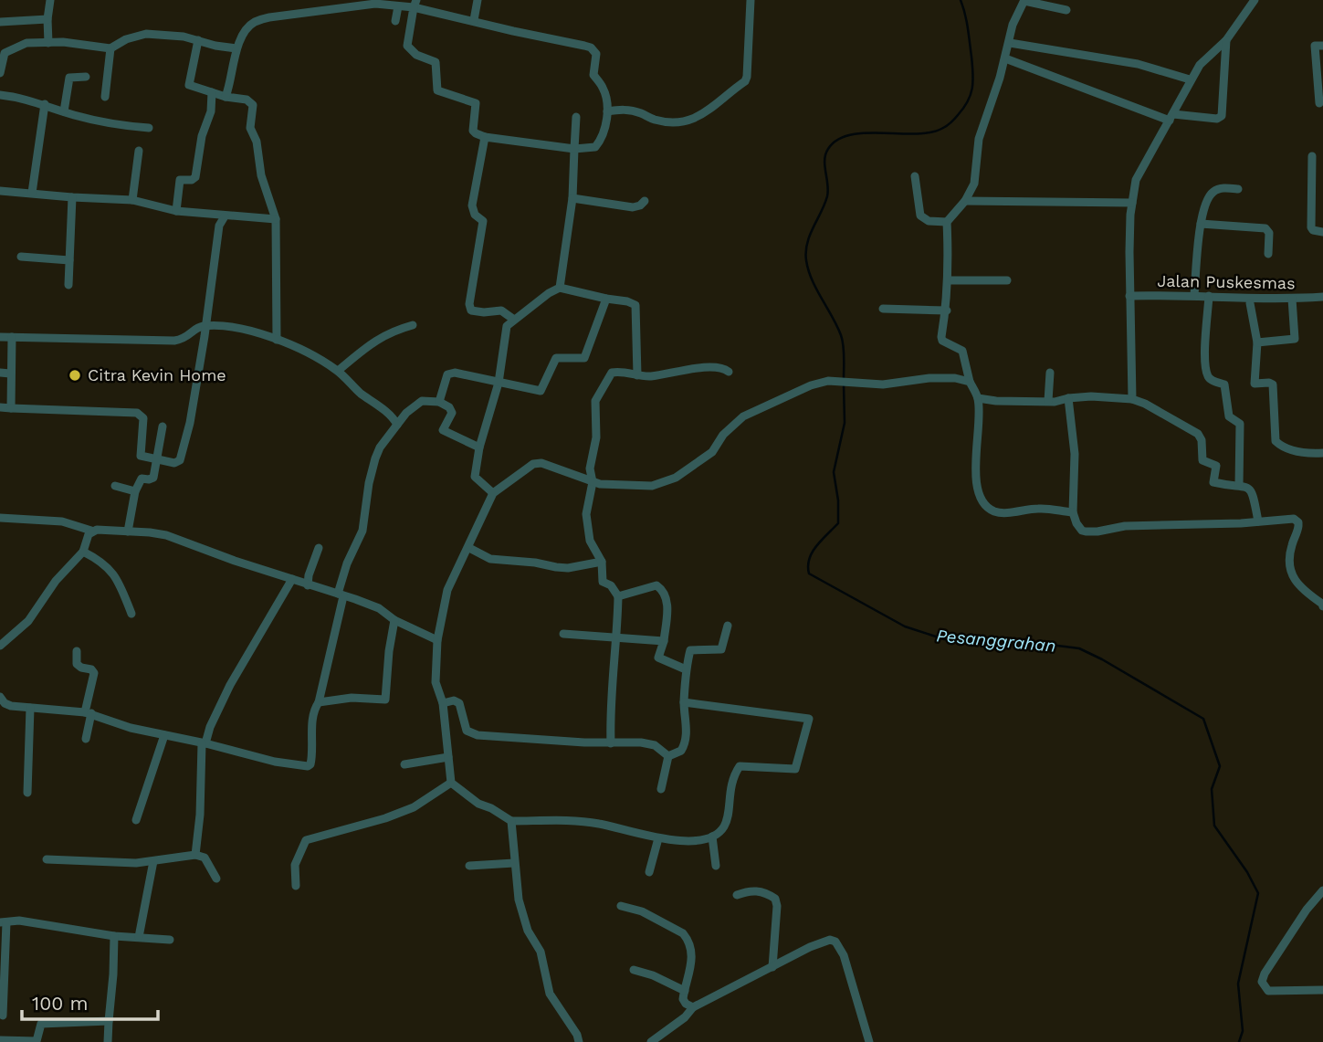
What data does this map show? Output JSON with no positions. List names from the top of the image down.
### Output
{
  "streets": {
    "street": ["Jalan Puskesmas"]
  },
  "water": ["Pesanggrahan"],
  "places": ["Citra Kevin Home"],
  "scale_bar": "100 m"
}
